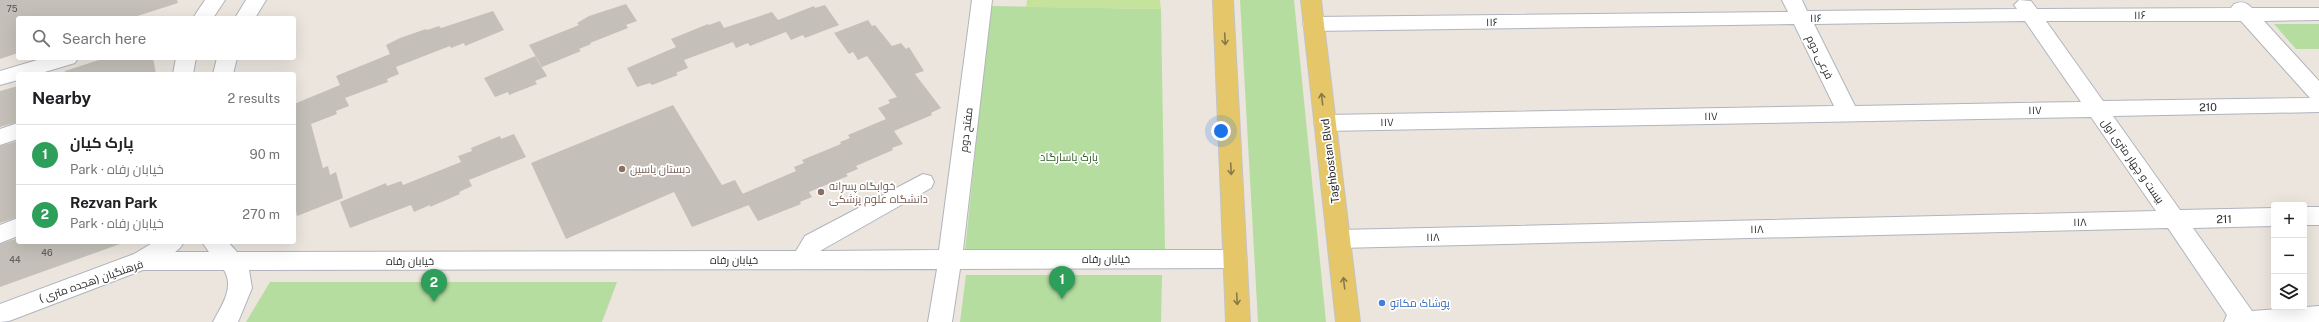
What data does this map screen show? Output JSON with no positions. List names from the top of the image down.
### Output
{
  "streets": {
    "main road": ["Taghbostan Blvd"],
    "street": [
      "۱۱۶",
      "فرعی دوم",
      "210",
      "۱۱۷",
      "مفتح دوم",
      "بیست و چهار متری اول",
      "211",
      "۱۱۸",
      "خیابان رفاه",
      "فرهنگیان (هجده متری )"
    ]
  },
  "crossings": [
    ["۱۱۶", "فرعی دوم"],
    ["۱۱۶", "Taghbostan Blvd"],
    ["۱۱۶", "بیست و چهار متری اول"],
    ["فرعی دوم", "۱۱۷"],
    ["210", "۱۱۷"],
    ["210", "بیست و چهار متری اول"],
    ["۱۱۷", "Taghbostan Blvd"],
    ["۱۱۷", "بیست و چهار متری اول"],
    ["مفتح دوم", "خیابان رفاه"],
    ["Taghbostan Blvd", "۱۱۸"],
    ["بیست و چهار متری اول", "211"],
    ["بیست و چهار متری اول", "۱۱۸"],
    ["211", "۱۱۸"],
    ["خیابان رفاه", "فرهنگیان (هجده متری )"]
  ],
  "parks": ["پارک پاسارگاد"],
  "places": ["دبستان یاسین", "خوابگاه پسرانه دانشگاه علوم پزشکی", "پوشاک مکاتو"],
  "house_numbers": ["75", "46", "44"],
  "page": {
    "search": "Search here",
    "heading": ["Nearby", "2 results"],
    "list": [
      {
        "mark": "1",
        "name": "پارک کیان",
        "note": "Park · خیابان رفاه",
        "value": "90 m"
      },
      {
        "mark": "2",
        "name": "Rezvan Park",
        "note": "Park · خیابان رفاه",
        "value": "270 m"
      }
    ],
    "map_buttons": ["+", "−"],
    "pins": ["1", "2"]
  }
}
